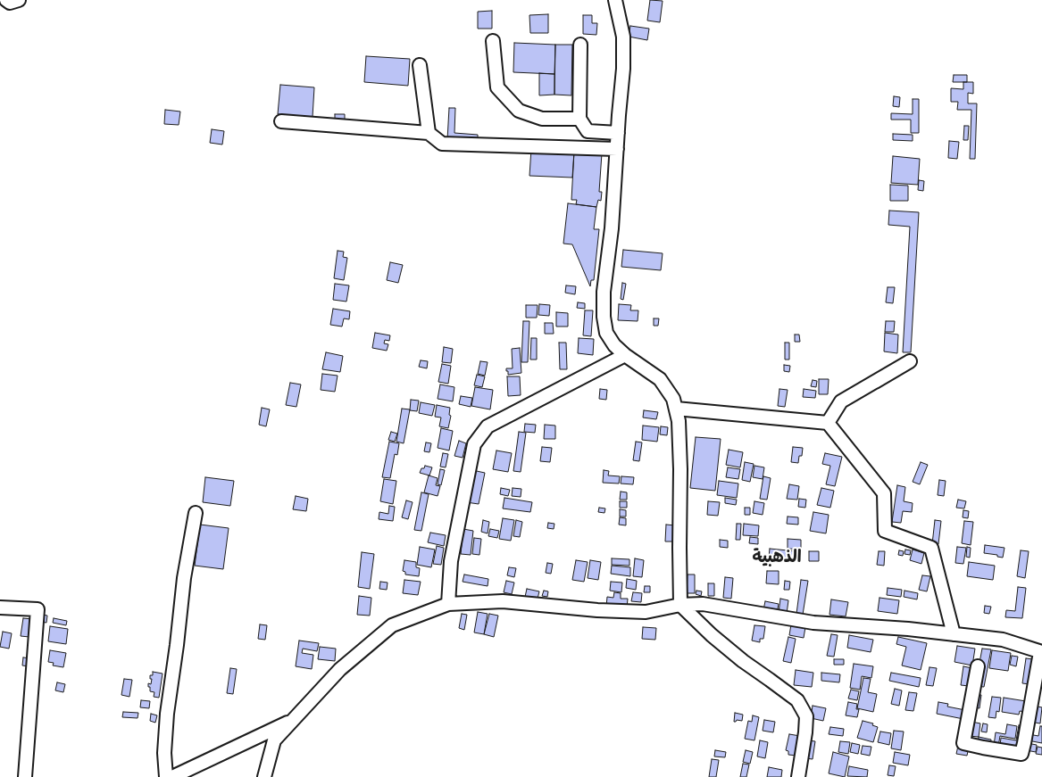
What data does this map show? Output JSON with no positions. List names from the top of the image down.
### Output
{
  "districts": ["الذهبية"]
}
